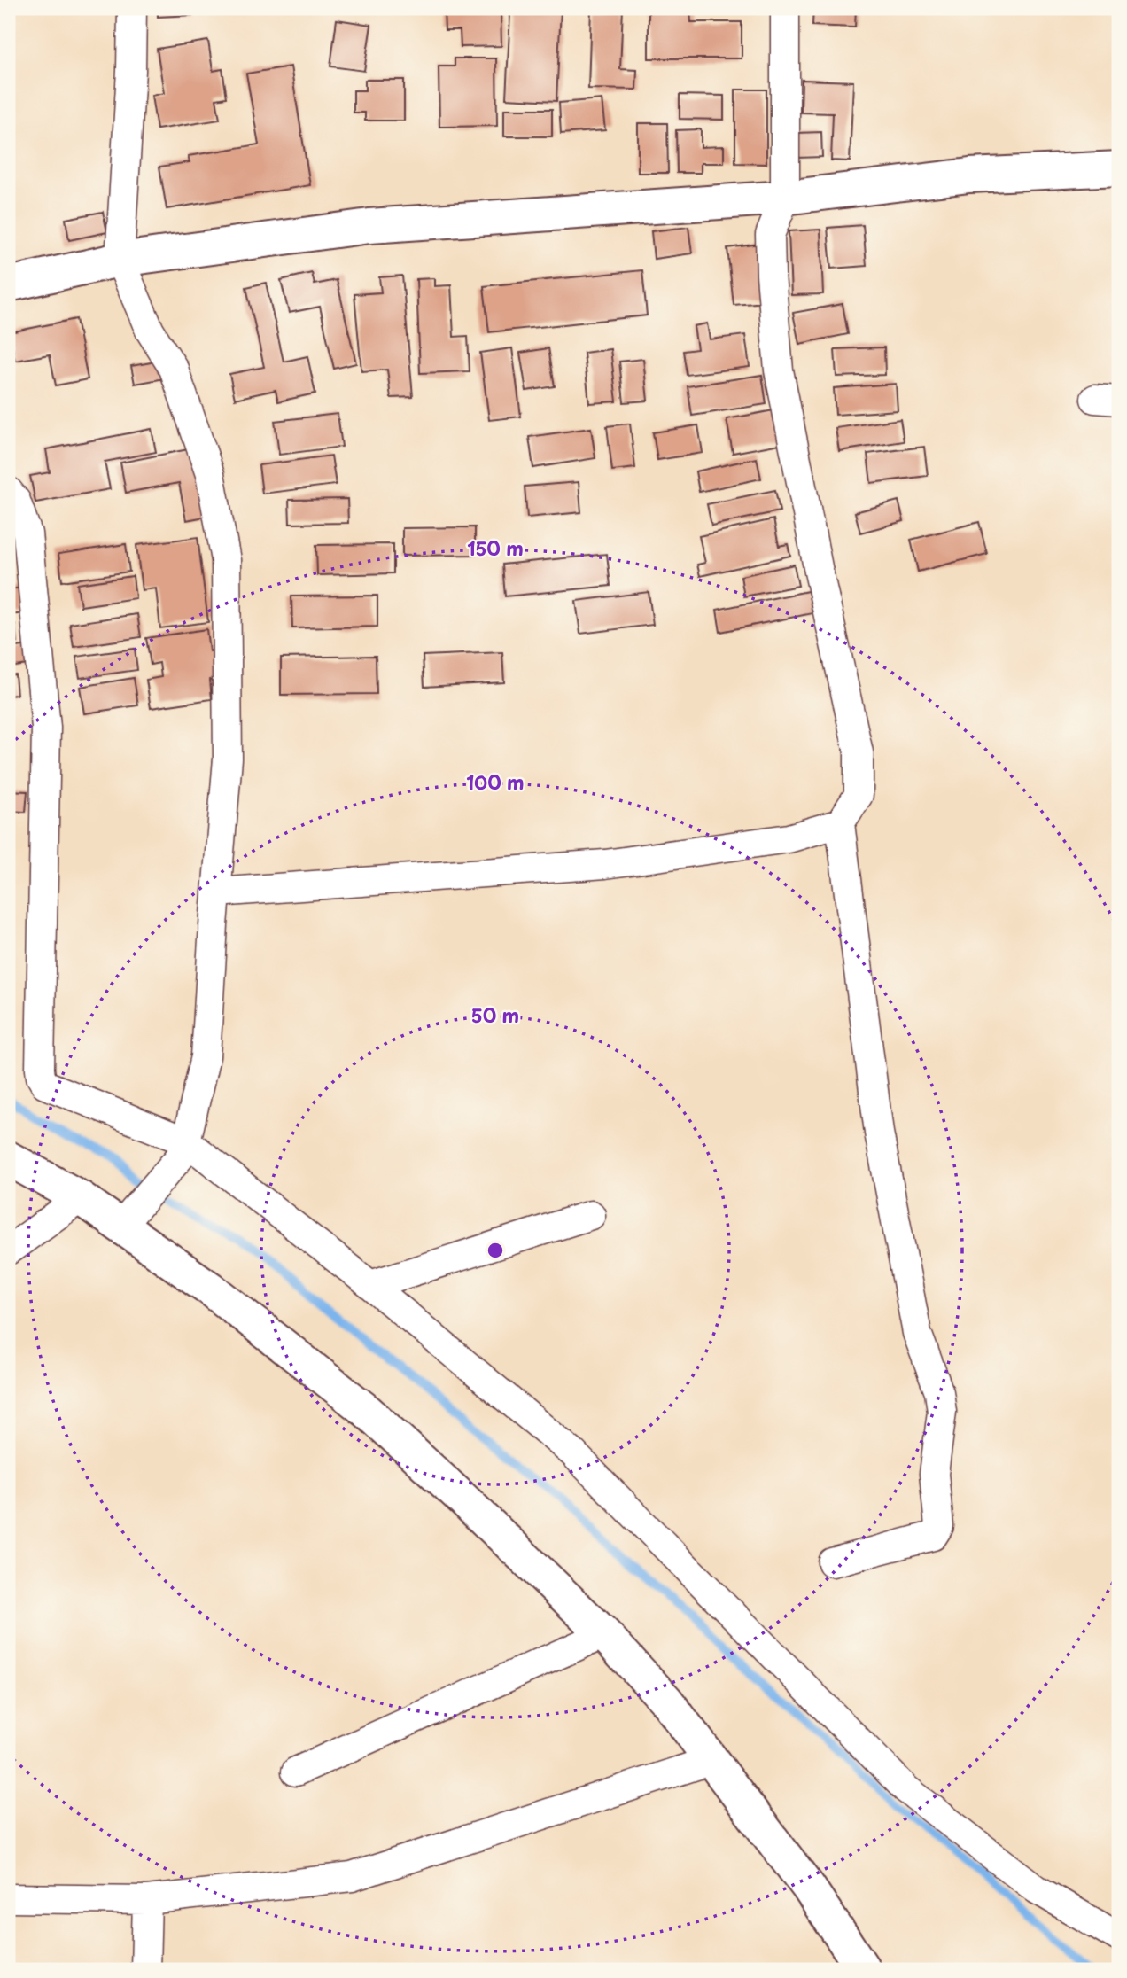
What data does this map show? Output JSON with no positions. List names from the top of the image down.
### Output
{
  "rings": ["150 m", "100 m", "50 m"]
}
